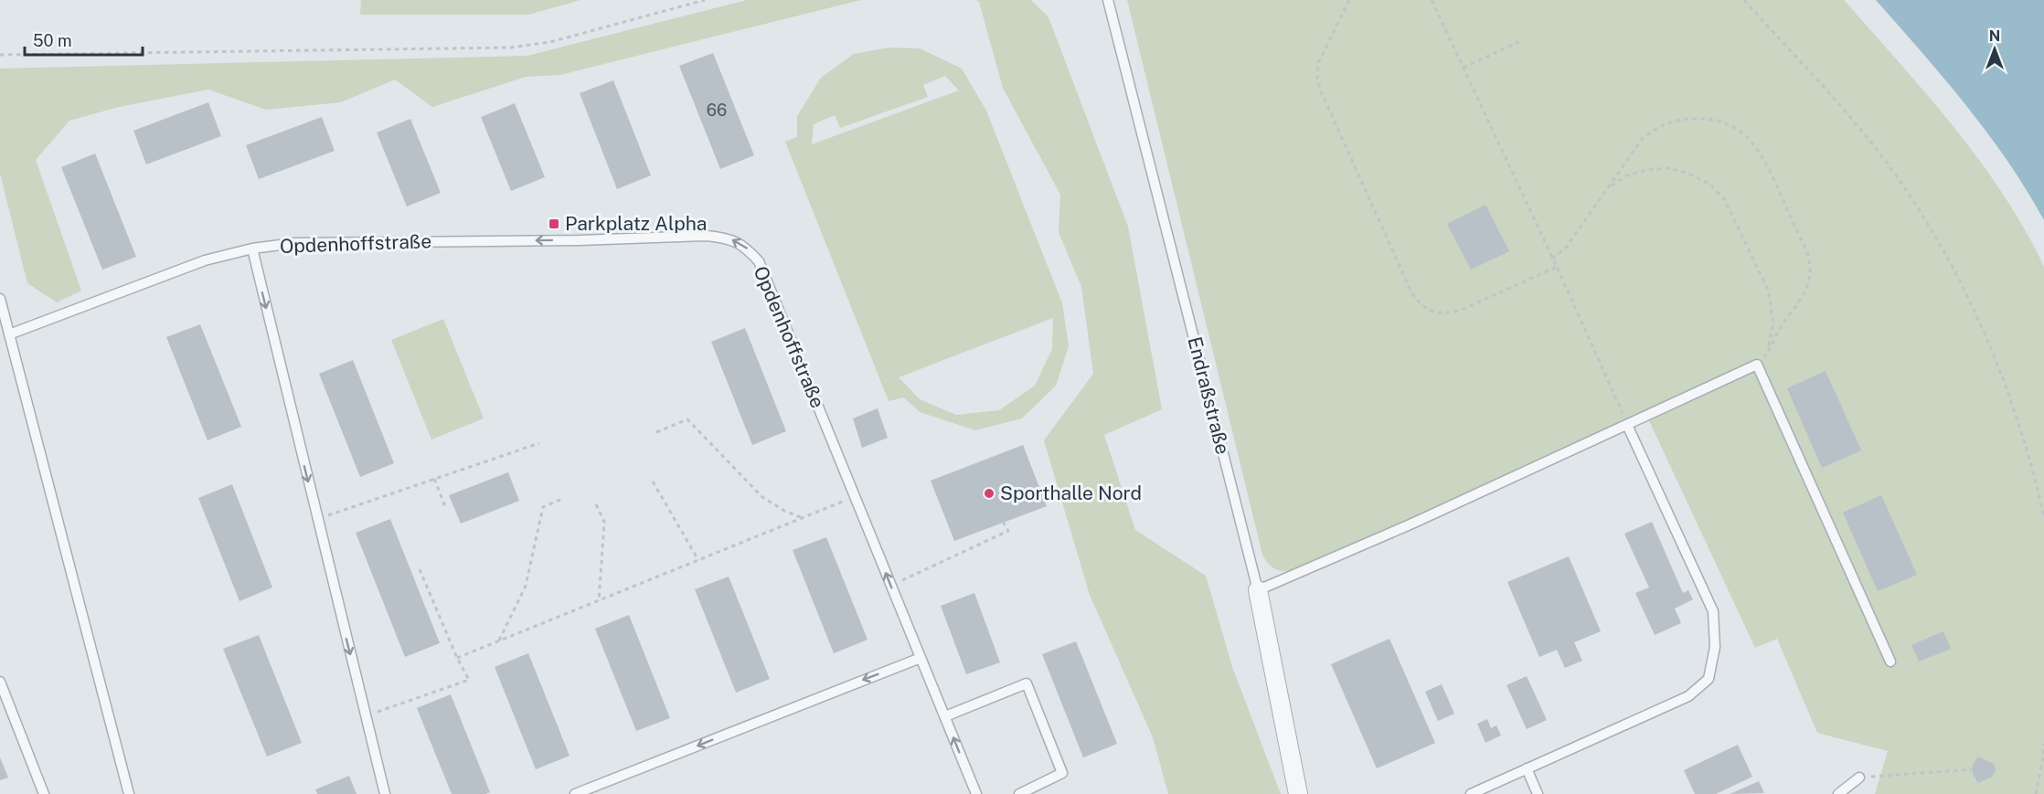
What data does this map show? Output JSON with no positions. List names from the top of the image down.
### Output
{
  "streets": {
    "street": ["Endraßstraße"],
    "lane": ["Opdenhoffstraße"]
  },
  "one_way": ["Opdenhoffstraße"],
  "places": {
    "transit": ["Parkplatz Alpha"],
    "other": ["Sporthalle Nord"]
  },
  "house_numbers": ["66"],
  "scale_bar": "50 m",
  "north": "top"
}
